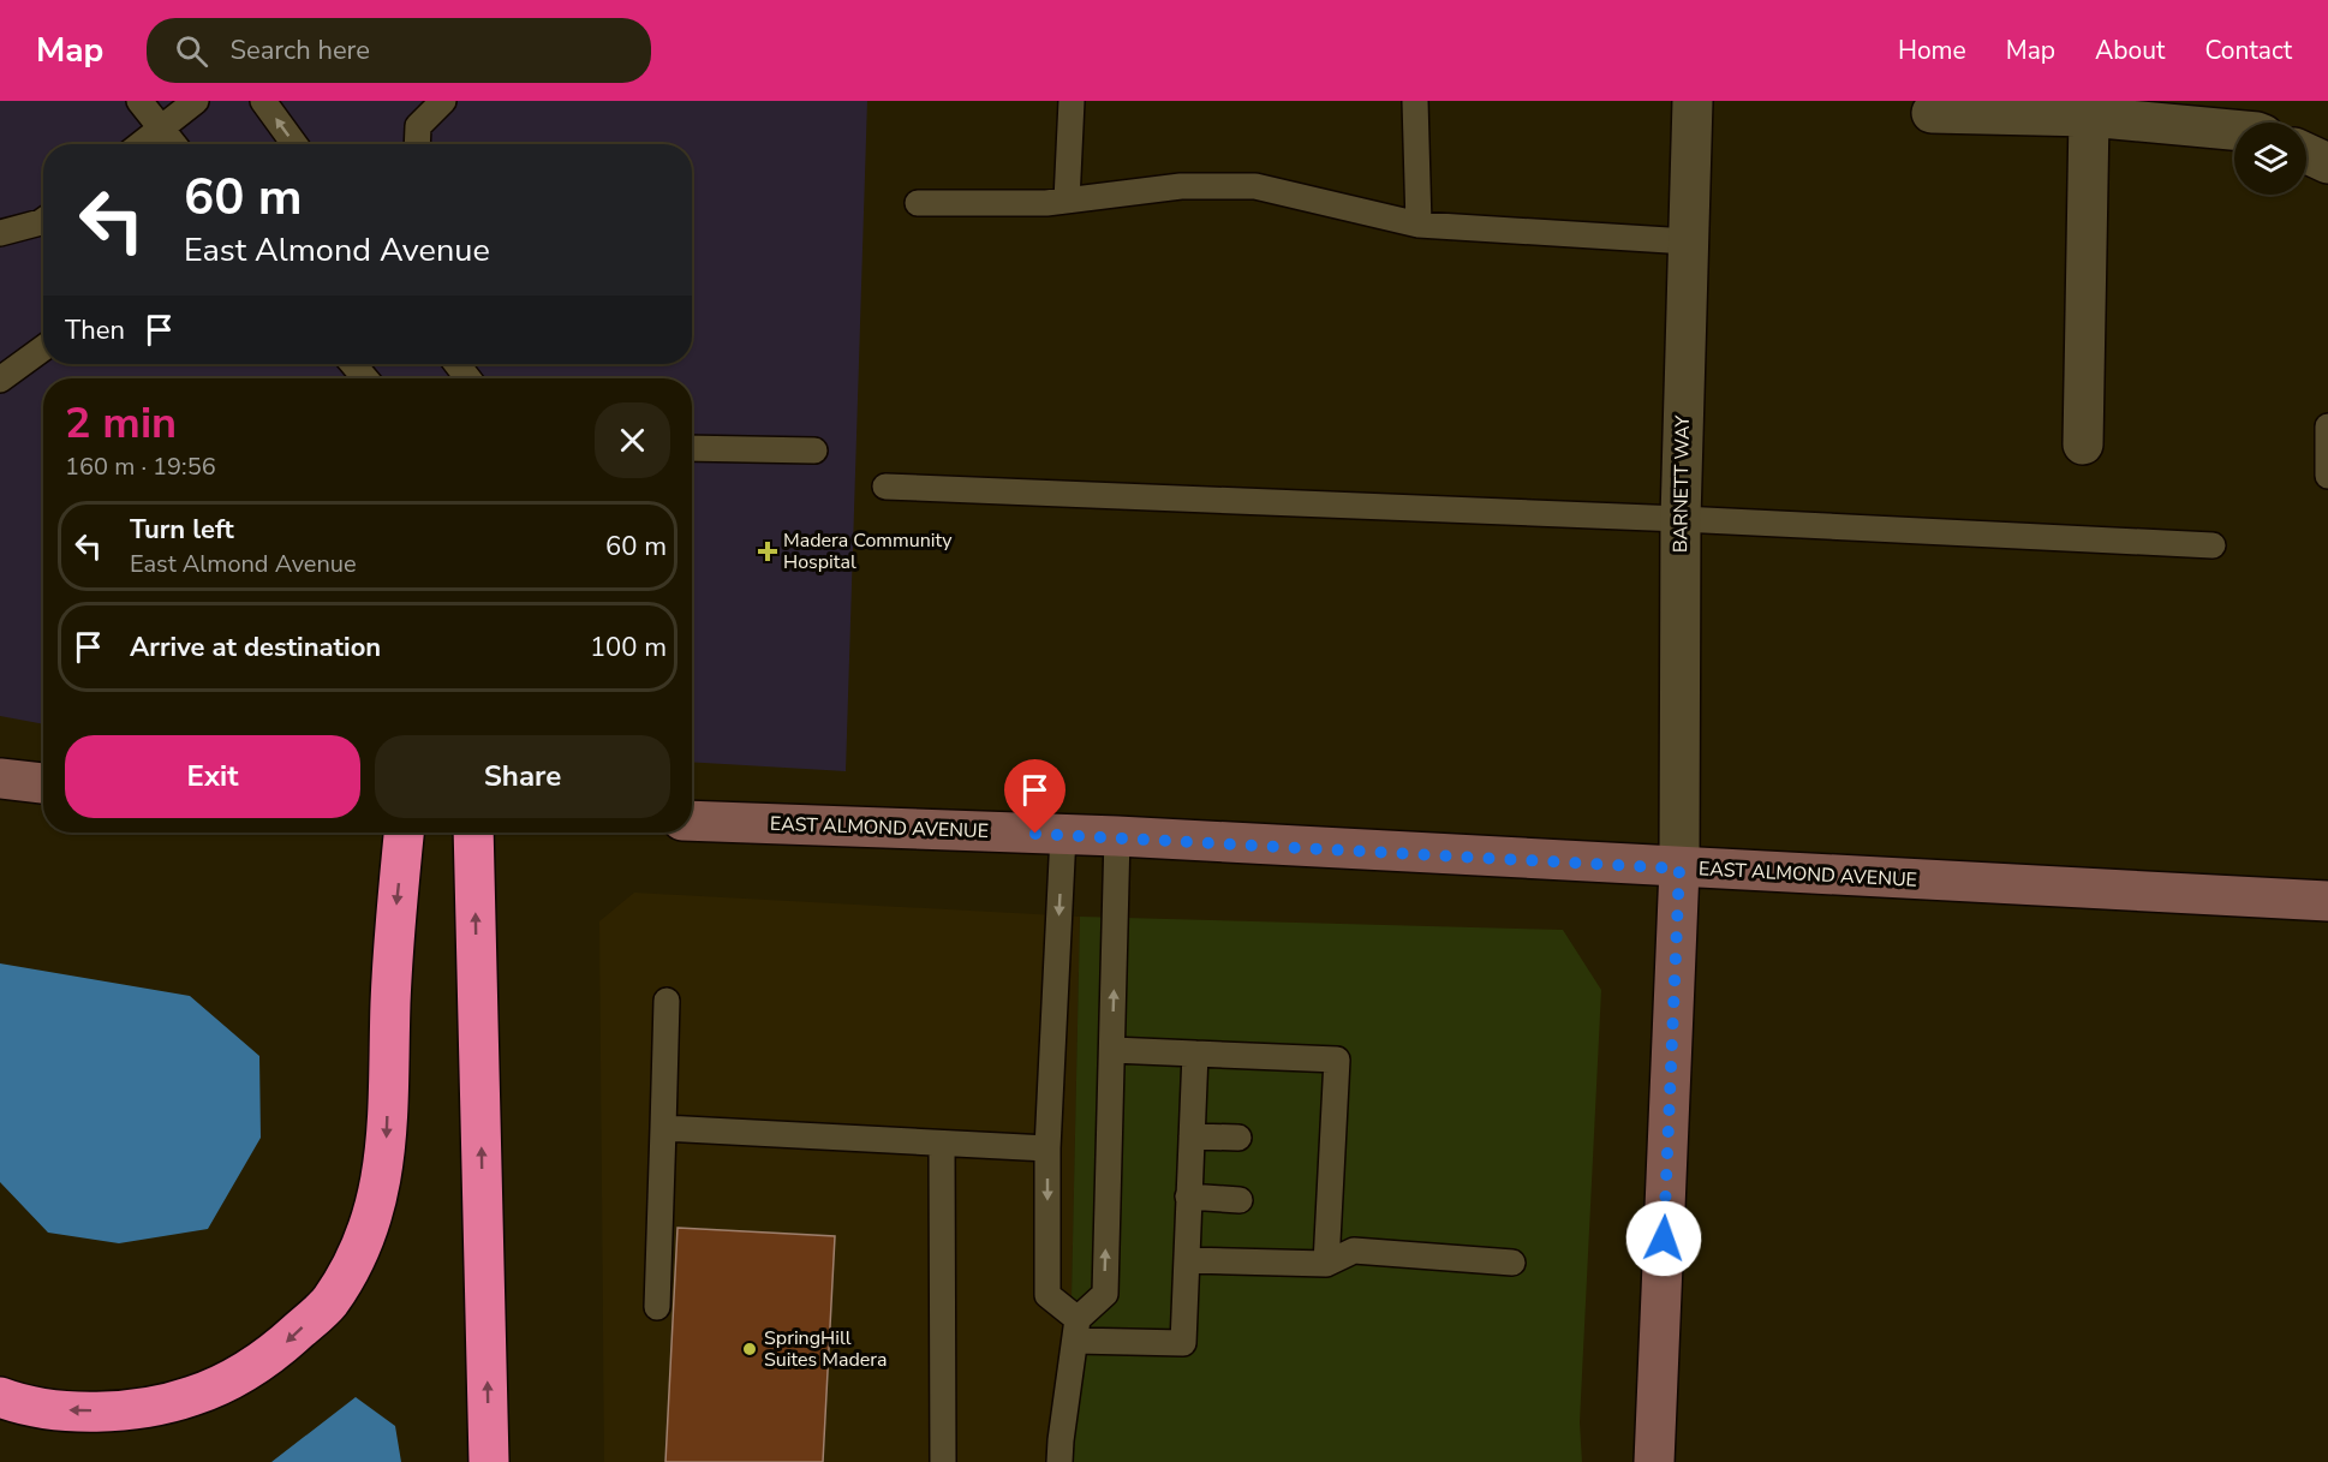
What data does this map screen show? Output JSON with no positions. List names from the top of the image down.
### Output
{
  "streets": {
    "main road": ["EAST ALMOND AVENUE"],
    "street": ["BARNETT WAY"]
  },
  "crossings": [
    ["BARNETT WAY", "EAST ALMOND AVENUE"]
  ],
  "places": {
    "health": ["Madera Community Hospital"],
    "other": ["SpringHill Suites Madera"]
  },
  "page": {
    "header": "Map",
    "search": "Search here",
    "nav": [
      "Home",
      "Map",
      "About",
      "Contact"
    ],
    "turn": ["60 m", "East Almond Avenue"],
    "then": "Then",
    "heading": ["2 min", "160 m · 19:56"],
    "list": [
      {
        "name": "Turn left",
        "note": "East Almond Avenue",
        "value": "60 m"
      },
      {
        "name": "Arrive at destination",
        "value": "100 m"
      }
    ],
    "buttons": ["Exit", "Share"]
  }
}
